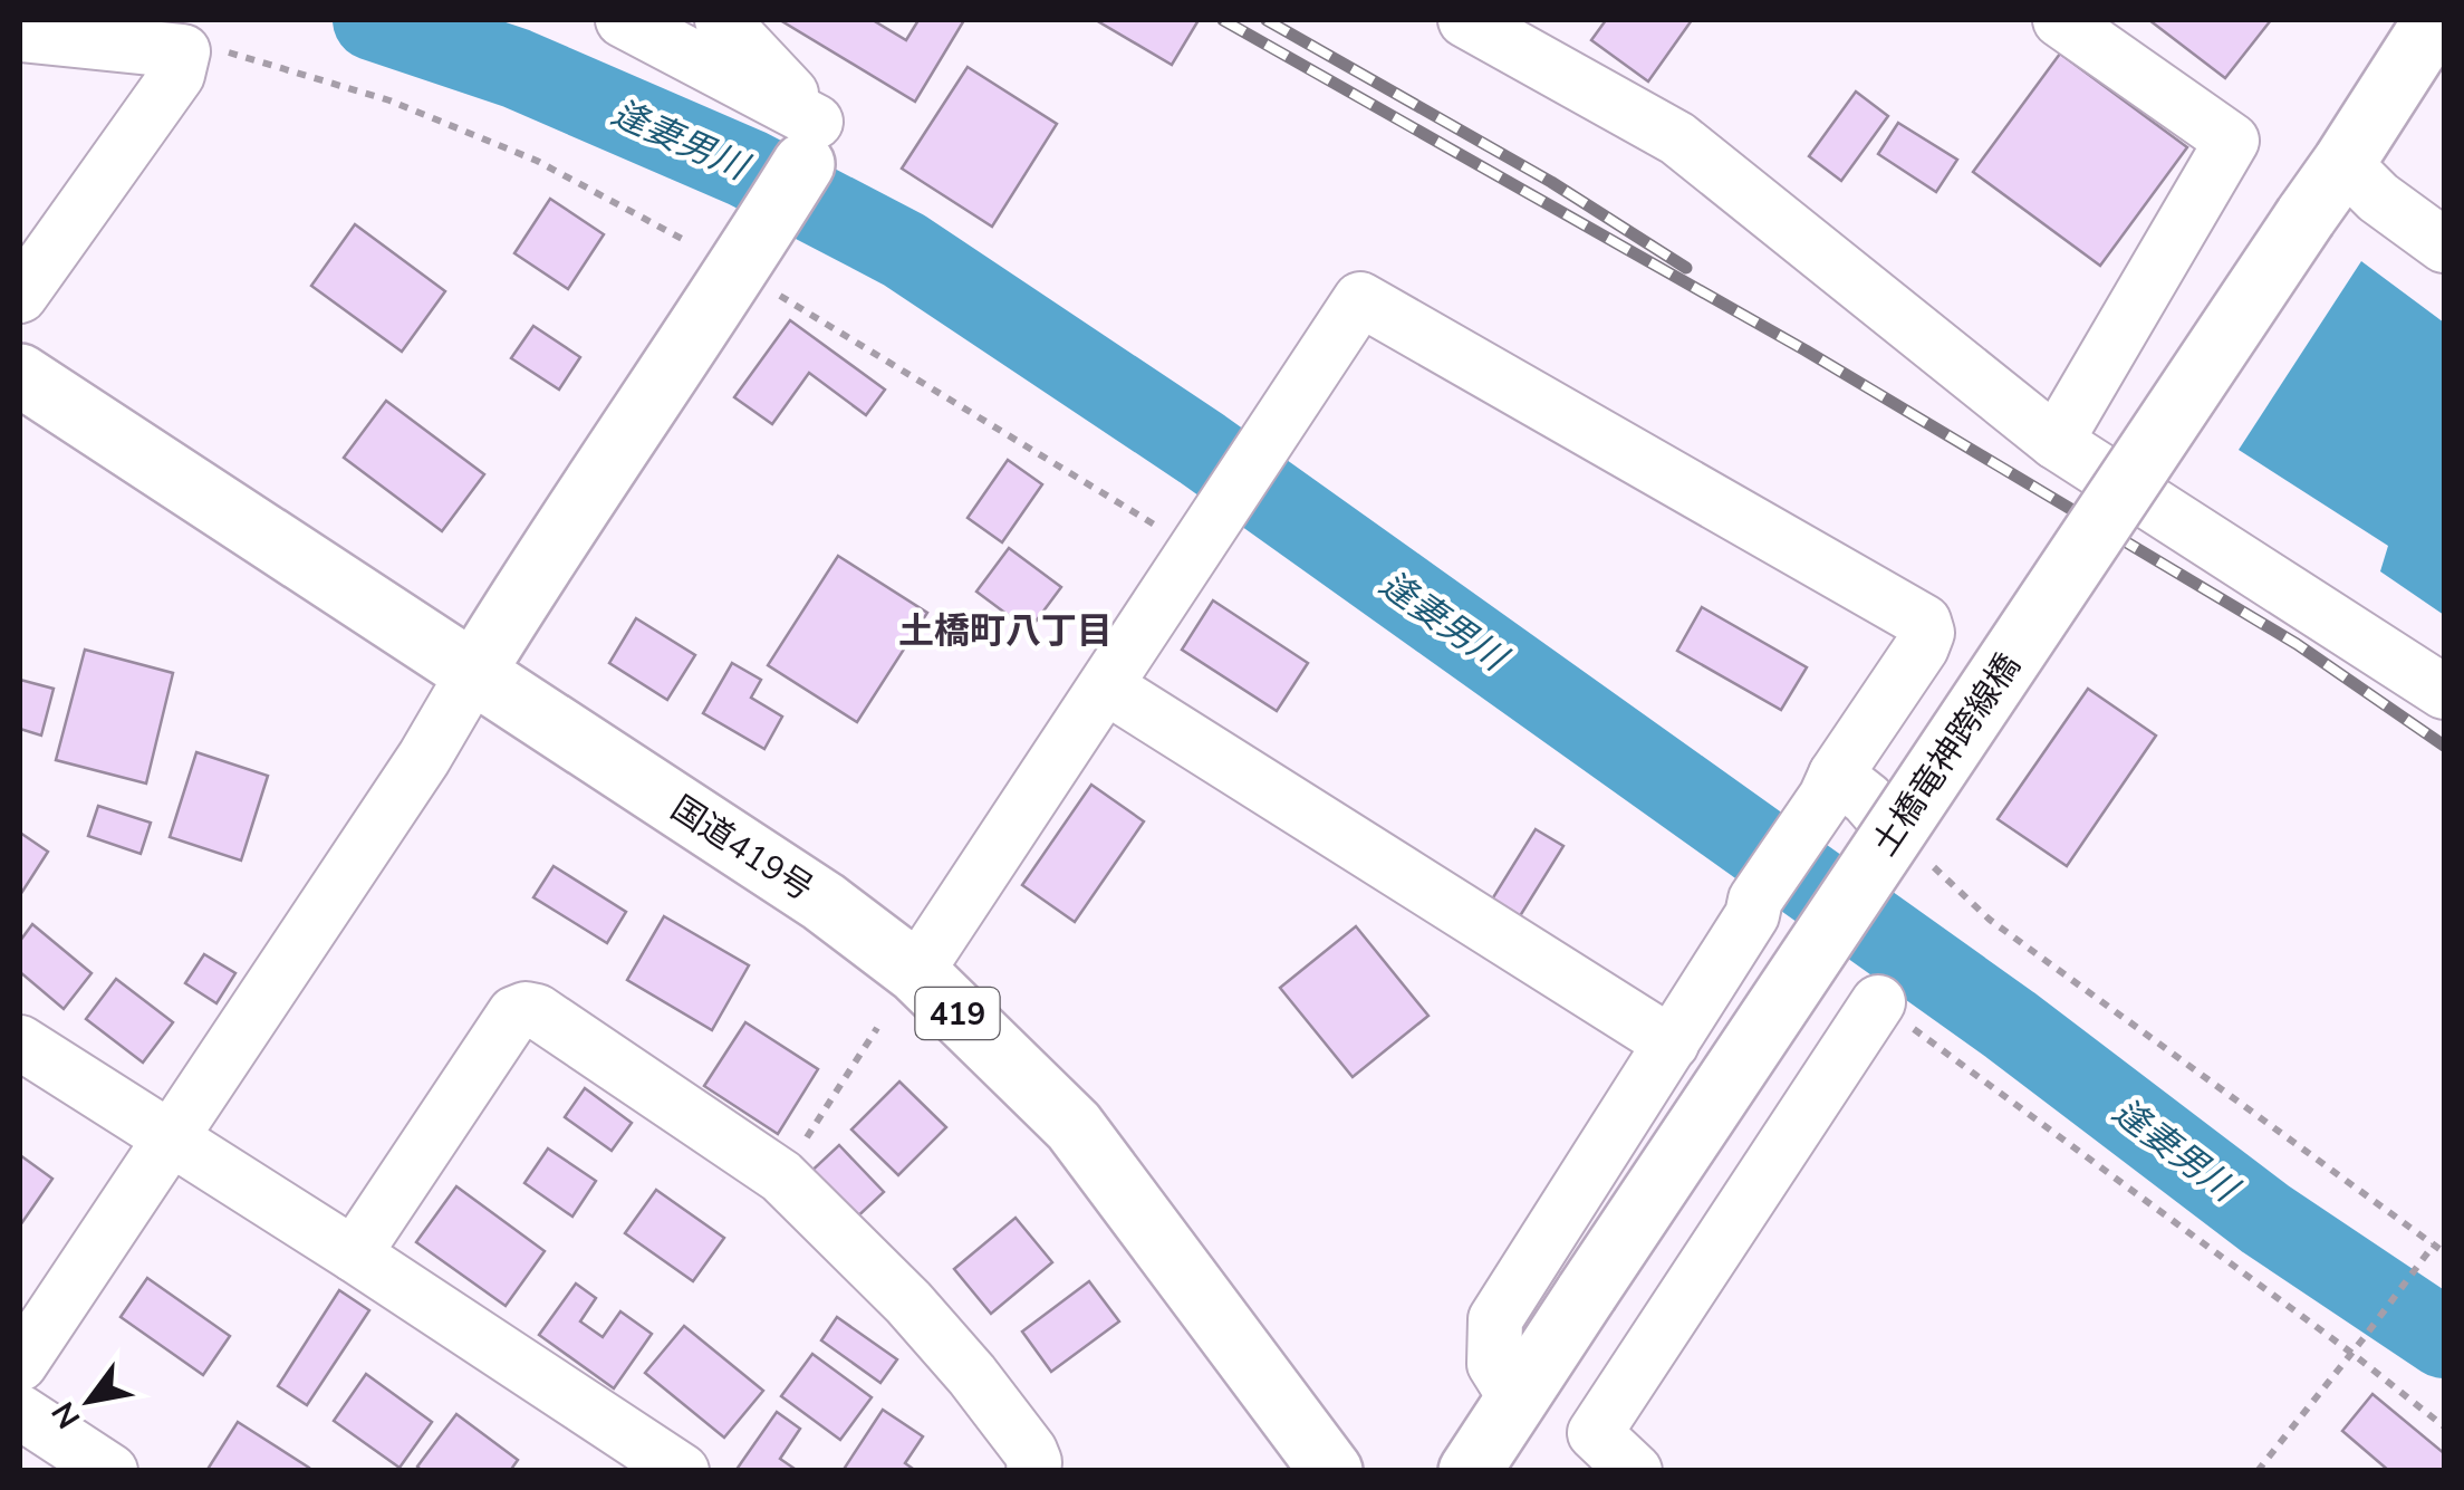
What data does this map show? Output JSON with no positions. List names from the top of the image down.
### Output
{
  "streets": {
    "main road": ["土橋竜神跨線橋", "国道419号", "419"]
  },
  "districts": ["土橋町八丁目"],
  "water": ["逢妻男川"],
  "north": "bottom left"
}
